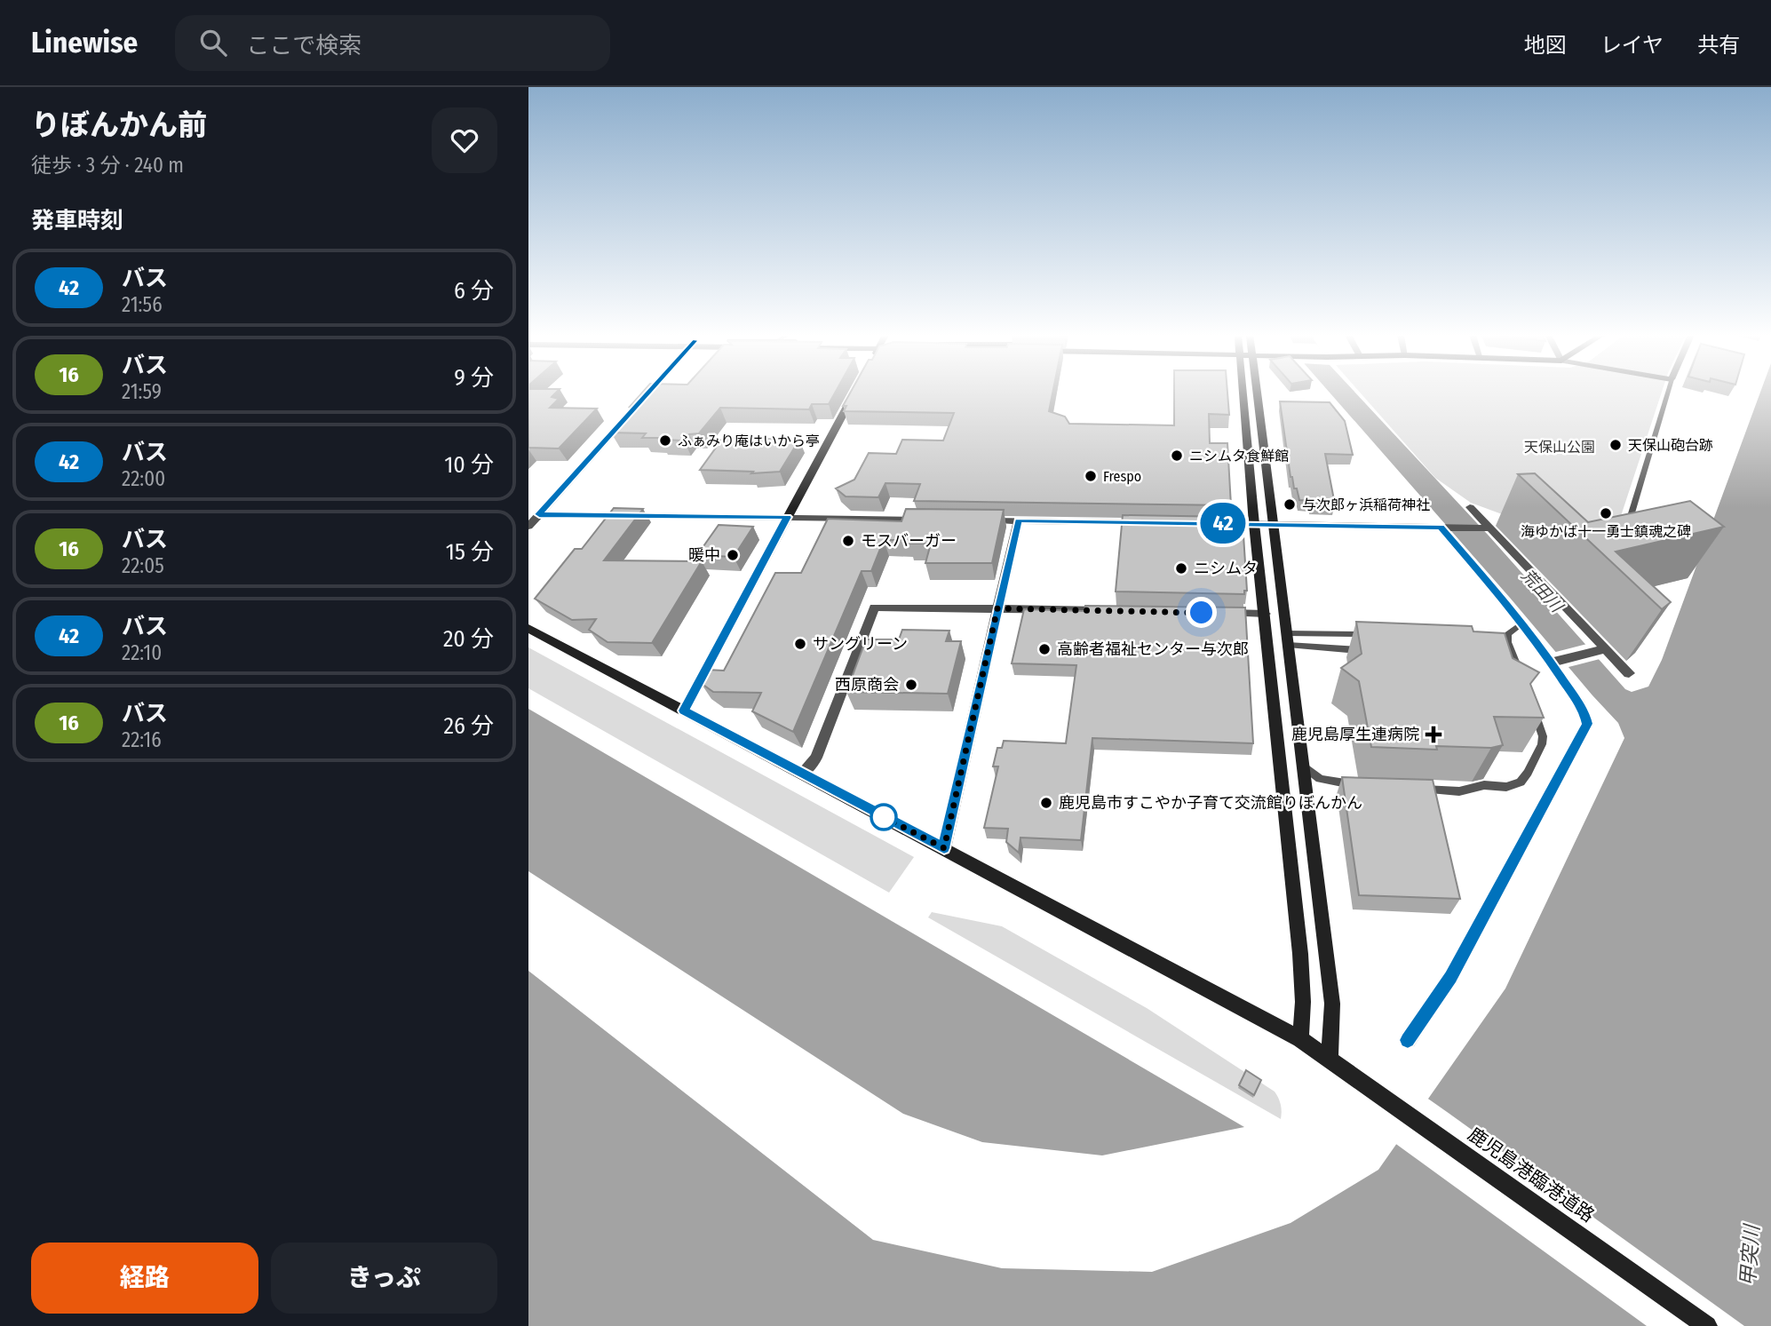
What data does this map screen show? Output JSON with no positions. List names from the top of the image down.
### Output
{
  "streets": {
    "street": ["鹿児島港臨港道路"]
  },
  "water": ["荒田川", "甲突川"],
  "parks": ["天保山公園"],
  "places": {
    "other": [
      "ふぁみり庵はいから亭",
      "天保山砲台跡",
      "ニシムタ食鮮館",
      "Frespo",
      "与次郎ヶ浜稲荷神社",
      "海ゆかば十一勇士鎮魂之碑",
      "モスバーガー",
      "暖中",
      "ニシムタ",
      "サングリーン",
      "高齢者福祉センター与次郎",
      "西原商会",
      "鹿児島市すこやか子育て交流館りぼんかん"
    ],
    "health": ["鹿児島厚生連病院"]
  },
  "lines": ["bus line 42"],
  "page": {
    "header": "Linewise",
    "search": "ここで検索",
    "nav": ["地図", "レイヤ", "共有"],
    "heading": [
      ["りぼんかん前", "徒歩 · 3 分 · 240 m"],
      "発車時刻"
    ],
    "on_map": "42",
    "list": [
      {
        "mark": "42",
        "name": "バス",
        "note": "21:56",
        "value": "6 分"
      },
      {
        "mark": "16",
        "name": "バス",
        "note": "21:59",
        "value": "9 分"
      },
      {
        "mark": "42",
        "name": "バス",
        "note": "22:00",
        "value": "10 分"
      },
      {
        "mark": "16",
        "name": "バス",
        "note": "22:05",
        "value": "15 分"
      },
      {
        "mark": "42",
        "name": "バス",
        "note": "22:10",
        "value": "20 分"
      },
      {
        "mark": "16",
        "name": "バス",
        "note": "22:16",
        "value": "26 分"
      }
    ],
    "buttons": ["経路", "きっぷ"]
  }
}
